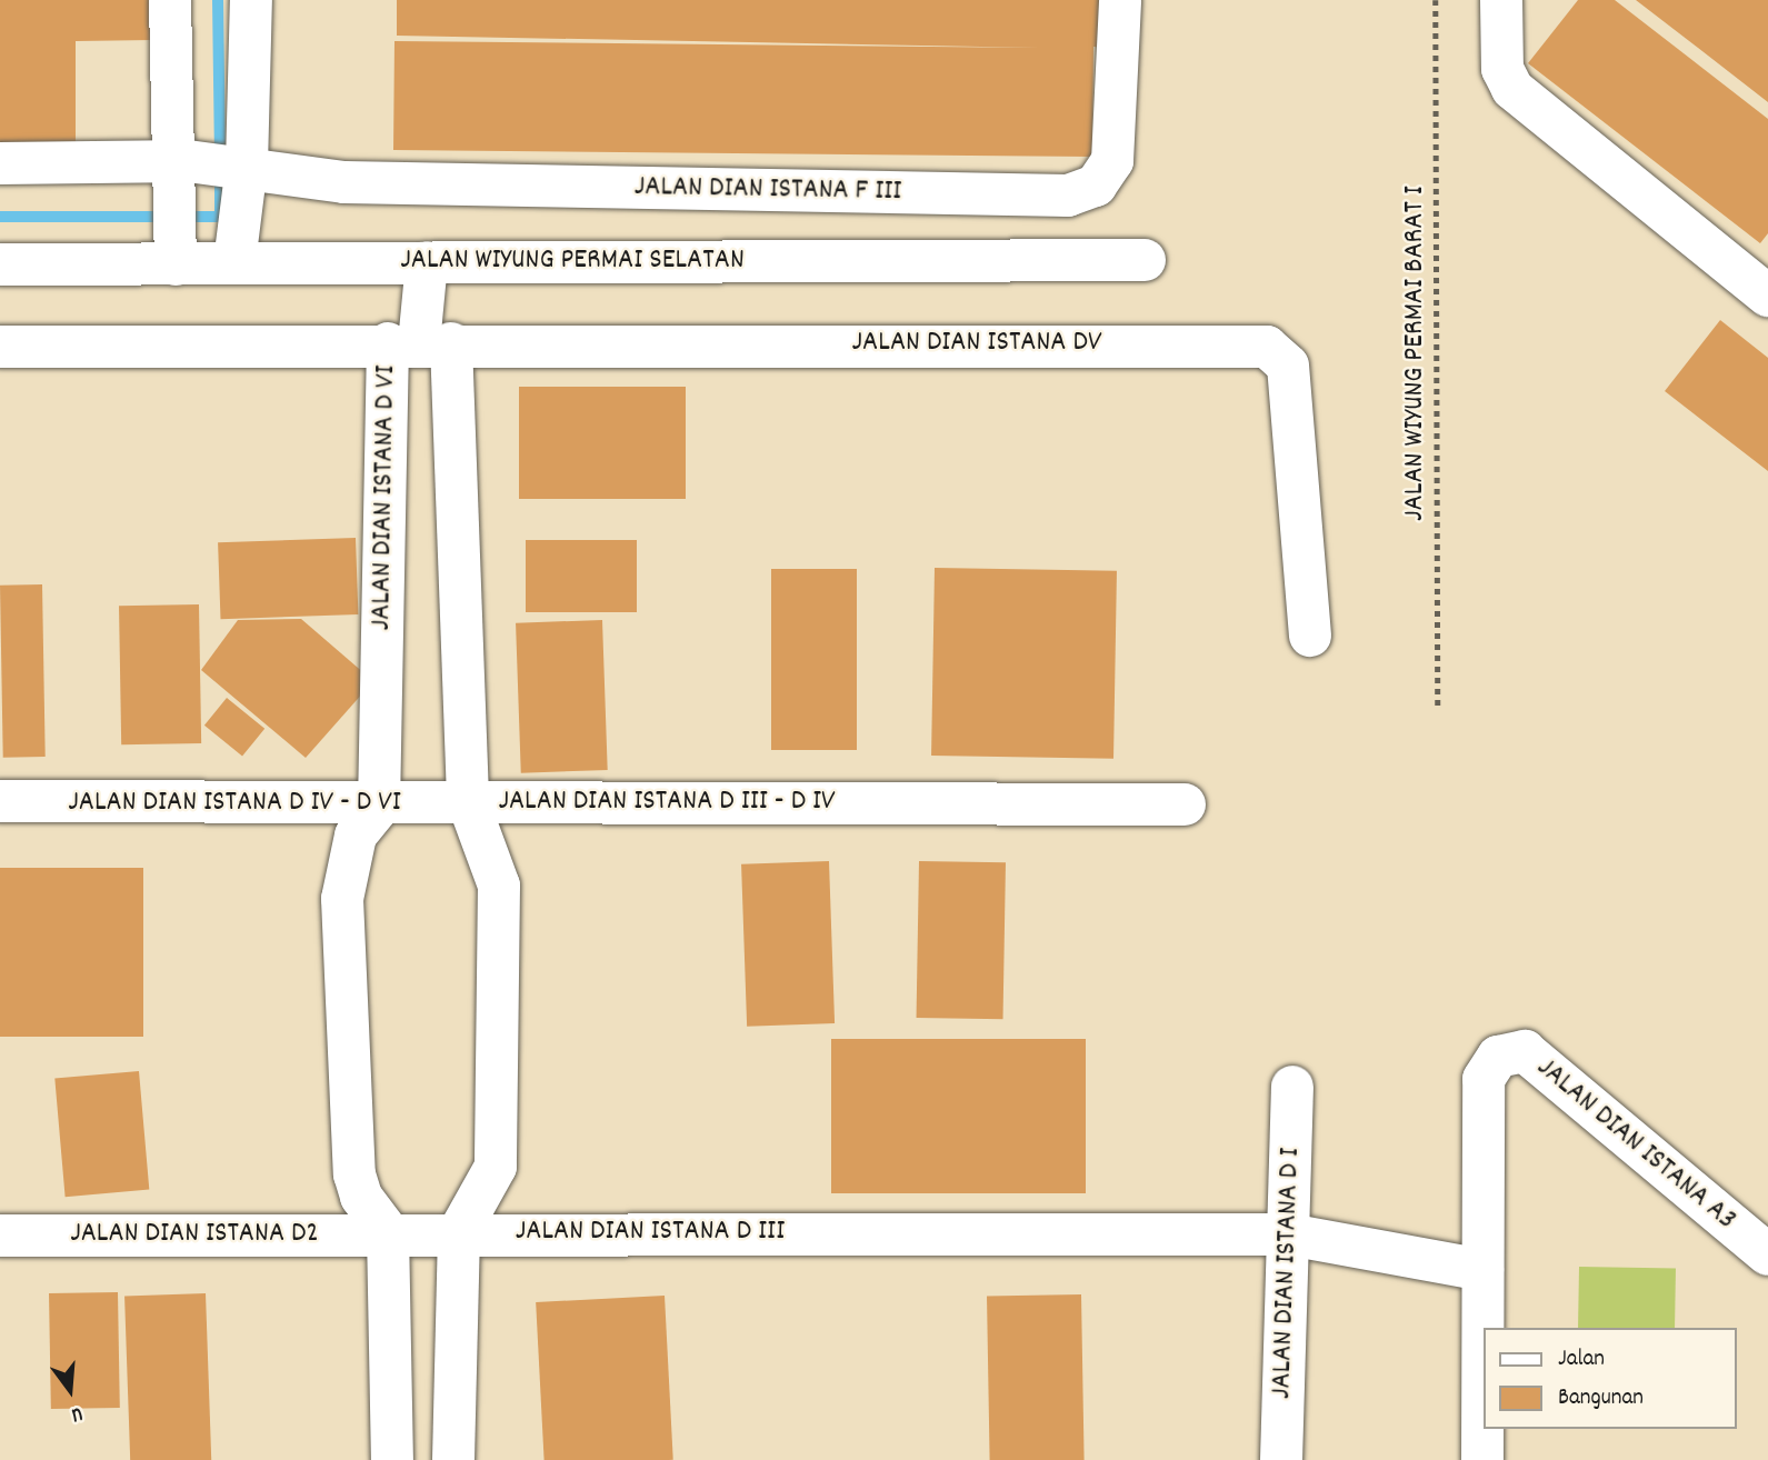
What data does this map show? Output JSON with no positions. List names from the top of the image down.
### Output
{
  "streets": {
    "street": [
      "JALAN DIAN ISTANA F III",
      "JALAN WIYUNG PERMAI SELATAN",
      "JALAN DIAN ISTANA DV",
      "JALAN DIAN ISTANA D VI",
      "JALAN DIAN ISTANA D III - D IV",
      "JALAN DIAN ISTANA D IV - D VI",
      "JALAN DIAN ISTANA A3",
      "JALAN DIAN ISTANA D III",
      "JALAN DIAN ISTANA D2",
      "JALAN DIAN ISTANA D I"
    ],
    "path": ["JALAN WIYUNG PERMAI BARAT I"]
  },
  "crossings": [
    ["JALAN DIAN ISTANA DV", "JALAN DIAN ISTANA D VI"],
    ["JALAN DIAN ISTANA DV", "JALAN DIAN ISTANA D III - D IV"],
    ["JALAN DIAN ISTANA D VI", "JALAN DIAN ISTANA D III - D IV"],
    ["JALAN DIAN ISTANA D VI", "JALAN DIAN ISTANA D IV - D VI"],
    ["JALAN DIAN ISTANA D III - D IV", "JALAN DIAN ISTANA D IV - D VI"],
    ["JALAN DIAN ISTANA D III - D IV", "JALAN DIAN ISTANA D III"],
    ["JALAN DIAN ISTANA D IV - D VI", "JALAN DIAN ISTANA D III"],
    ["JALAN DIAN ISTANA A3", "JALAN DIAN ISTANA D III"],
    ["JALAN DIAN ISTANA D III", "JALAN DIAN ISTANA D2"],
    ["JALAN DIAN ISTANA D III", "JALAN DIAN ISTANA D I"]
  ],
  "legend": ["Jalan", "Bangunan"],
  "north": "bottom"
}
